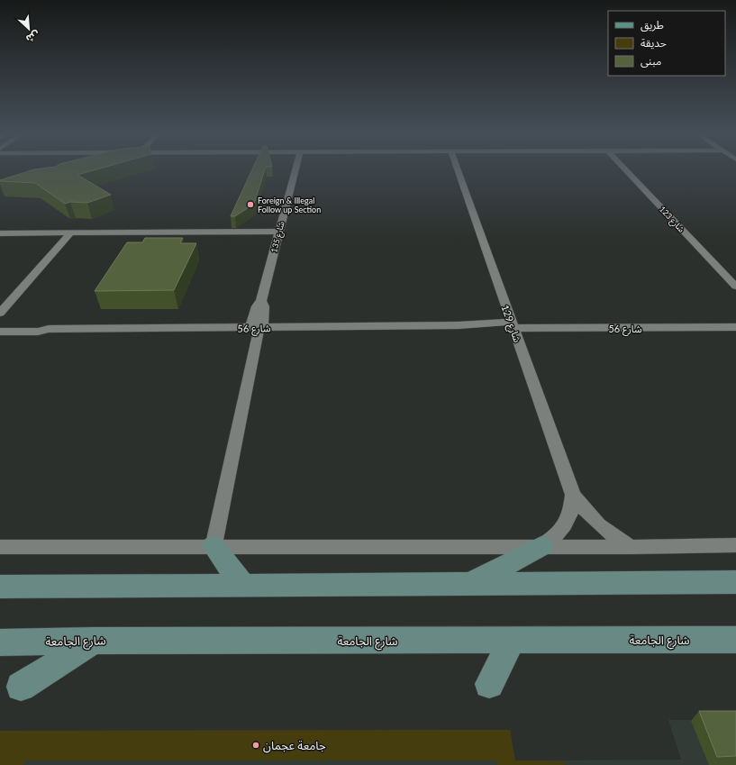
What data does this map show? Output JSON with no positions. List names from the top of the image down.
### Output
{
  "streets": {
    "main road": ["شارع الجامعة"],
    "street": [
      "شارع 123",
      "شارع 135",
      "شارع 129",
      "شارع 56"
    ]
  },
  "crossings": [
    ["شارع 135", "شارع 56"],
    ["شارع 129", "شارع 56"]
  ],
  "places": ["Foreign & Illegal Follow up Section", "جامعة عجمان"],
  "legend": ["طريق", "حديقة", "مبنى"],
  "north": "bottom right"
}
